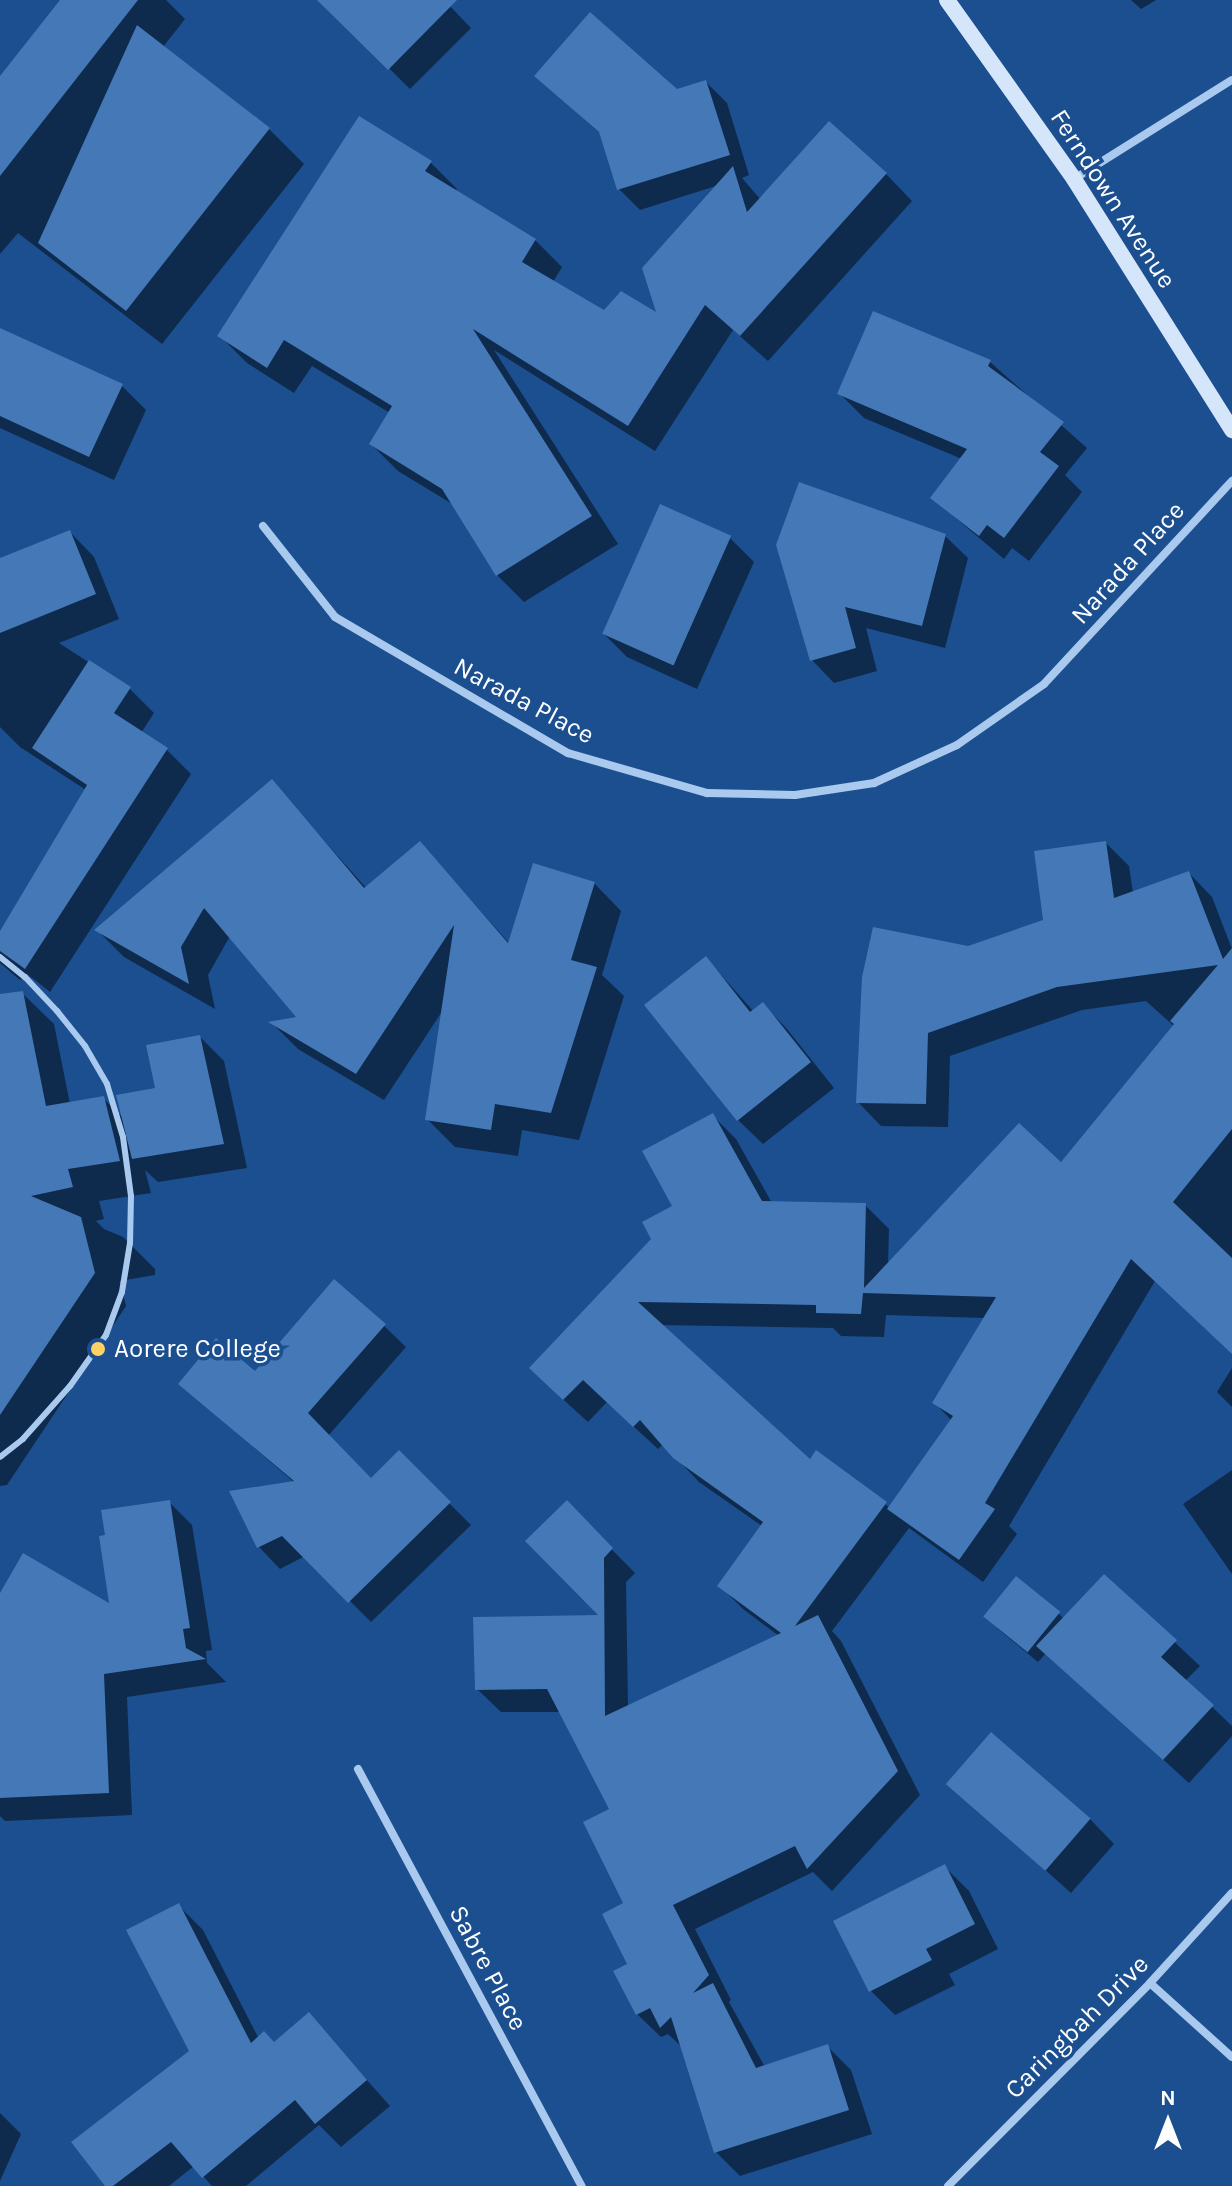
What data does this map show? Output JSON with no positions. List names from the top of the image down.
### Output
{
  "streets": {
    "main road": ["Ferndown Avenue"],
    "street": ["Narada Place", "Sabre Place", "Caringbah Drive"]
  },
  "places": ["Aorere College"],
  "north": "top"
}
